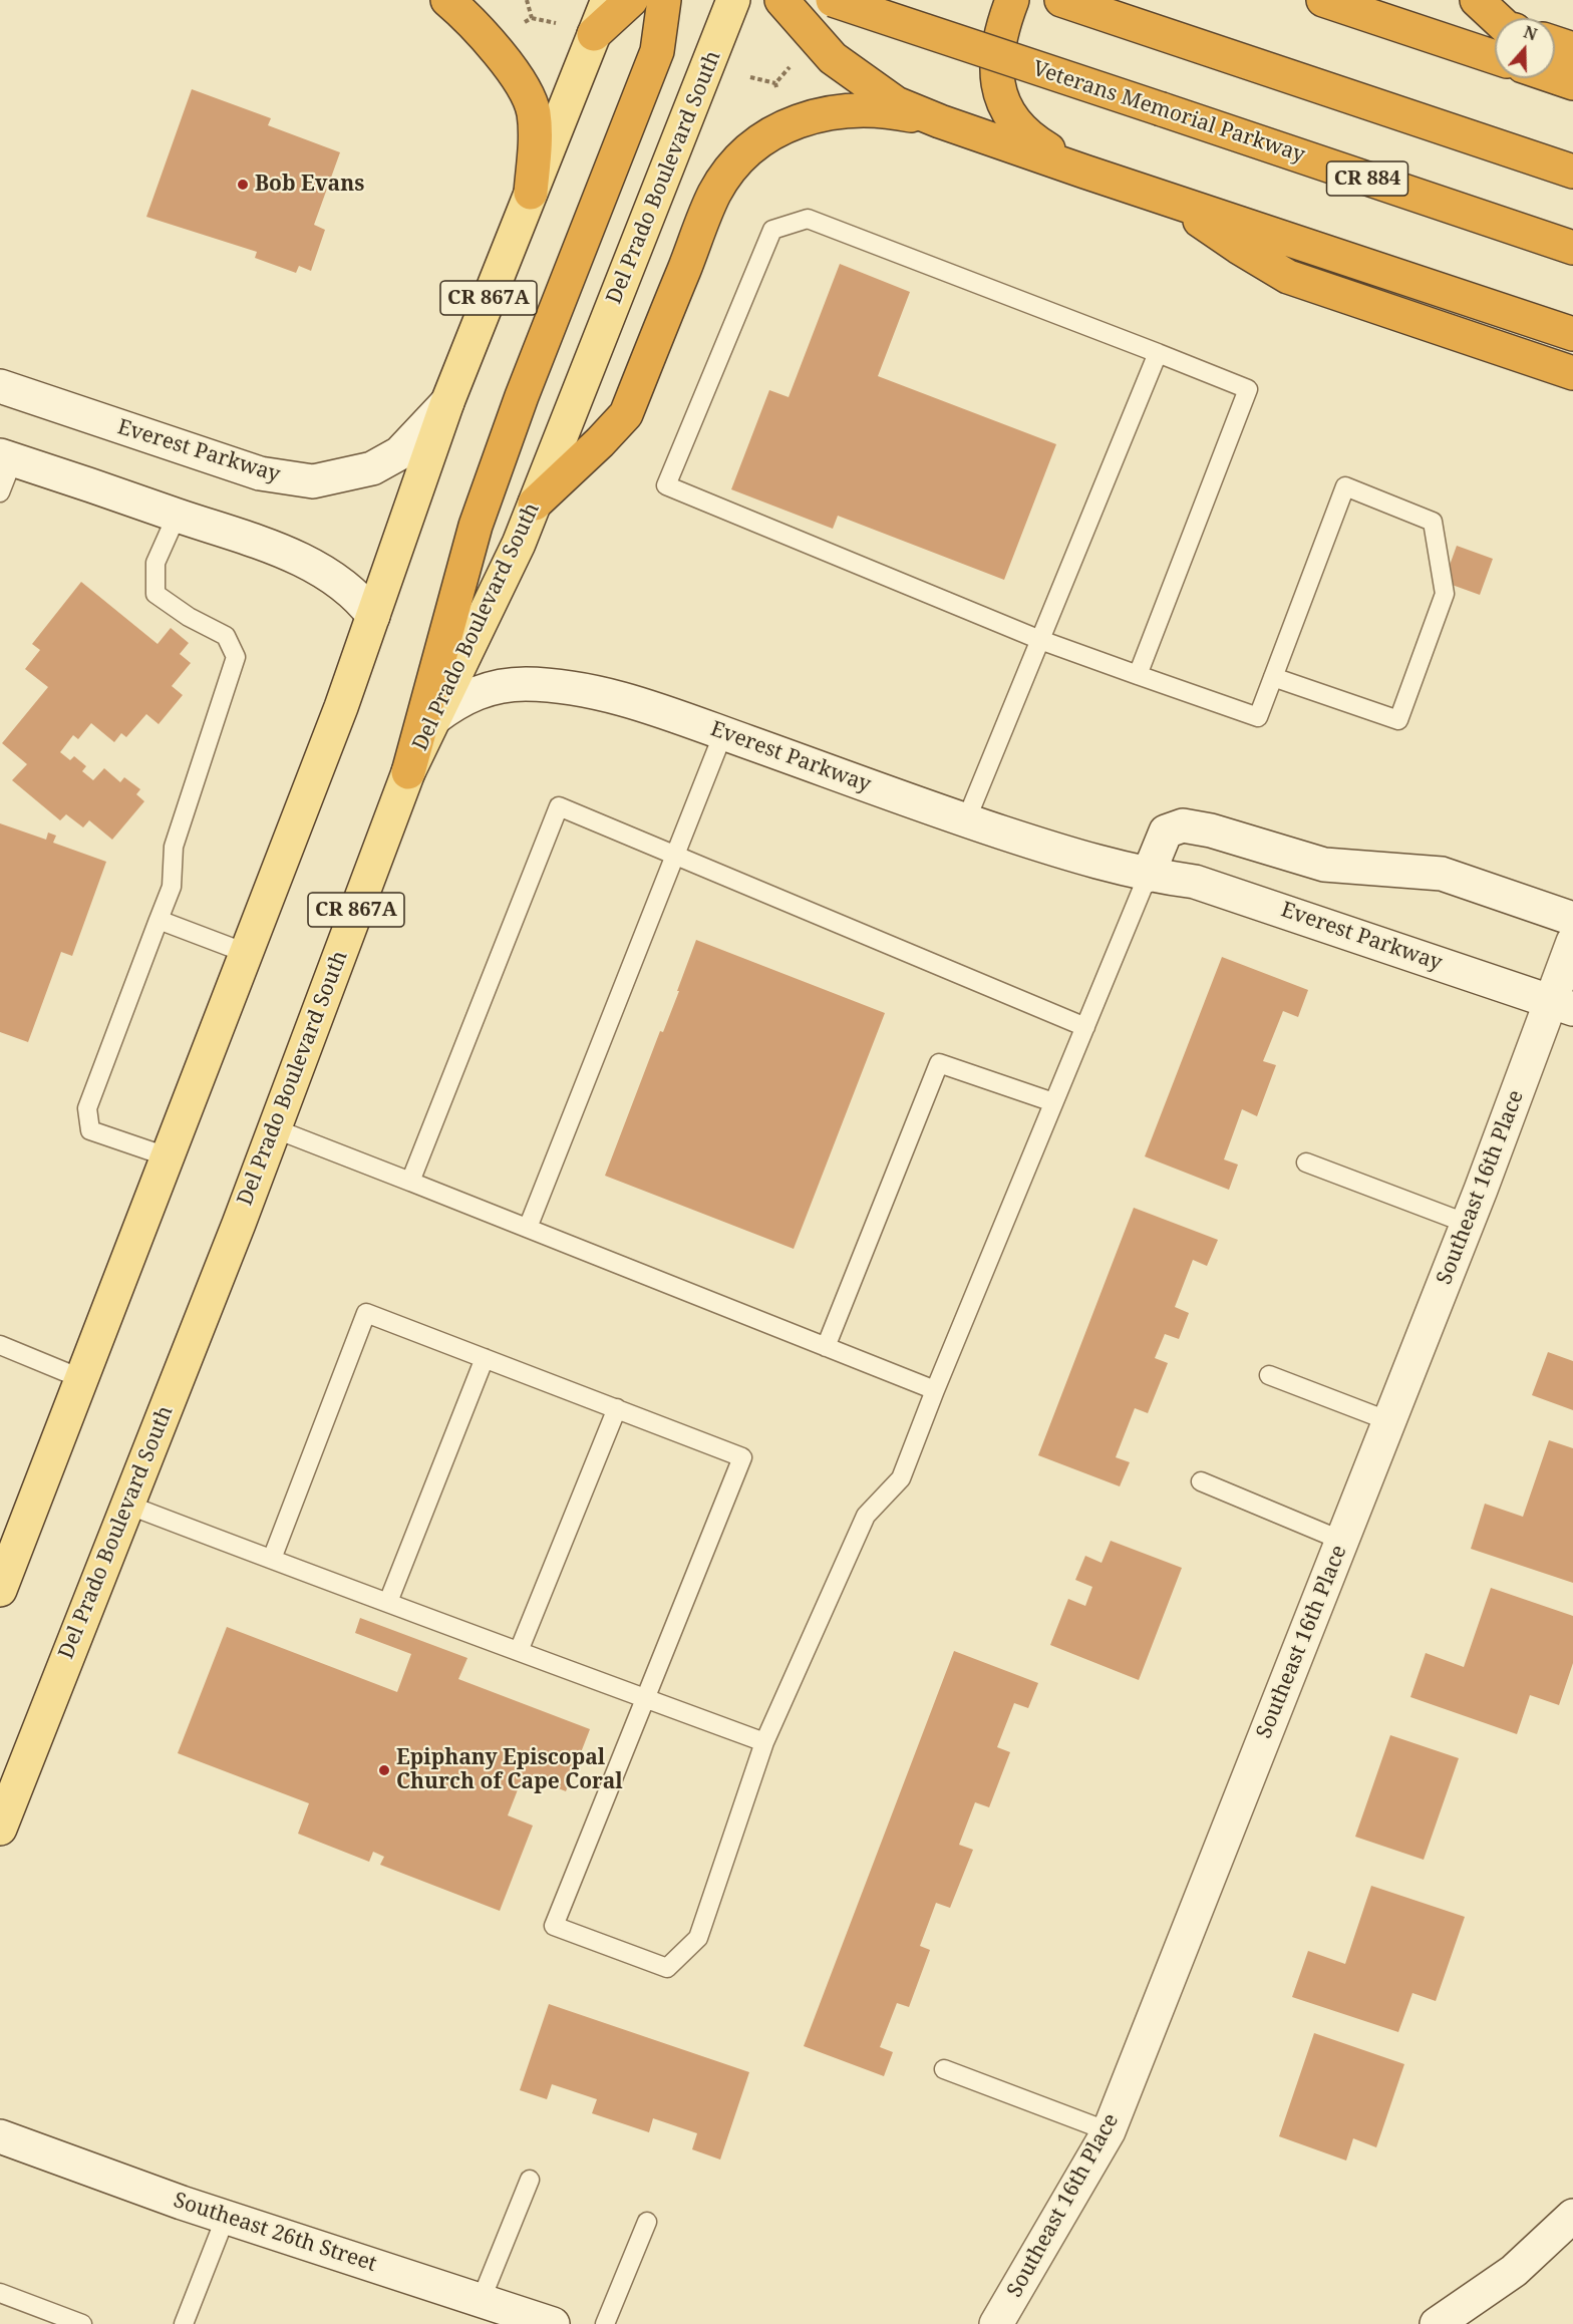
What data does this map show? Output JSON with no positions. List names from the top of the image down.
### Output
{
  "streets": {
    "highway": ["Veterans Memorial Parkway", "CR 884"],
    "main road": ["Del Prado Boulevard South", "CR 867A"],
    "street": ["Everest Parkway", "Southeast 16th Place", "Southeast 26th Street"]
  },
  "crossings": [
    ["Del Prado Boulevard South", "Everest Parkway"],
    ["CR 867A", "Everest Parkway"],
    ["Everest Parkway", "Southeast 16th Place"]
  ],
  "places": ["Bob Evans", "Epiphany Episcopal Church of Cape Coral"],
  "north": "top"
}
